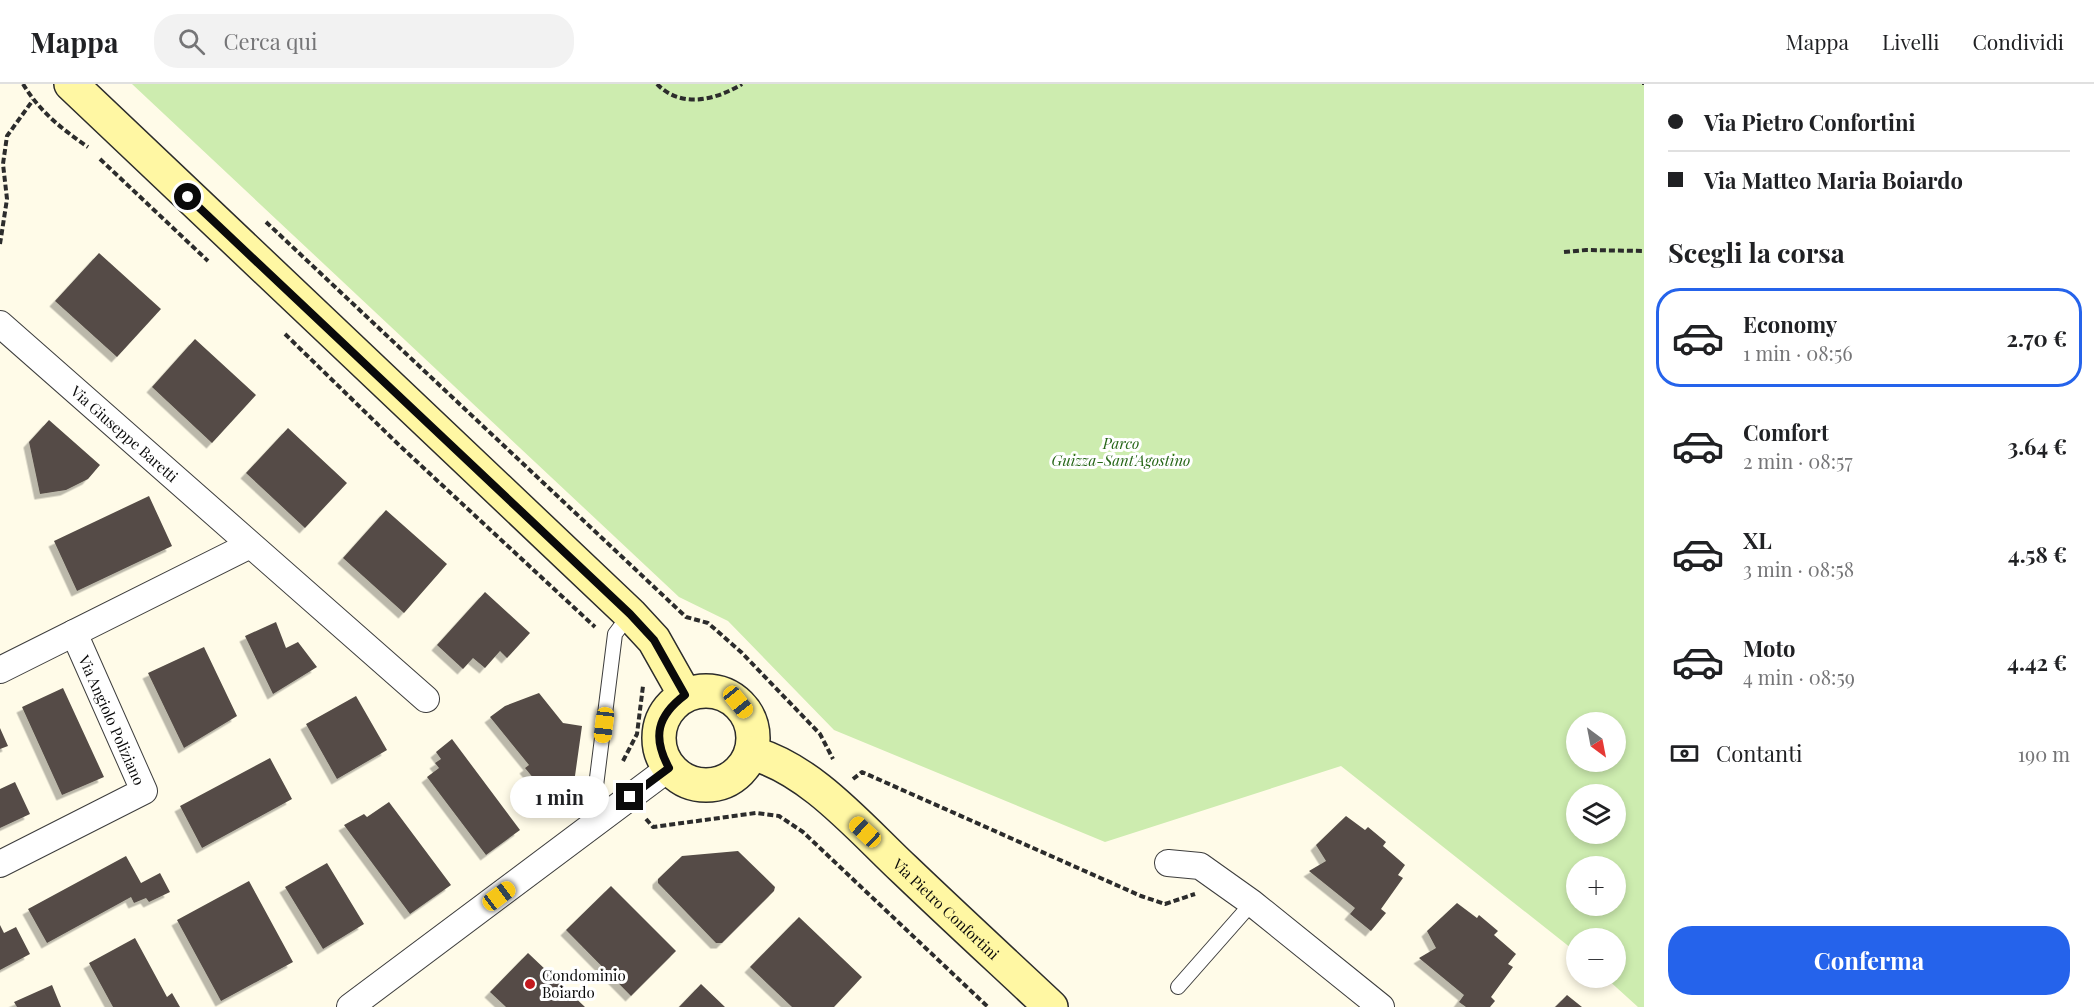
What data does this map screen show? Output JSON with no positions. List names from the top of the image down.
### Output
{
  "streets": {
    "main road": ["Via Pietro Confortini"],
    "street": ["Via Giuseppe Baretti", "Via Angiolo Poliziano"]
  },
  "parks": ["Parco Guizza-Sant'Agostino"],
  "places": ["Condominio Boiardo"],
  "north": "bottom right",
  "page": {
    "header": "Mappa",
    "search": "Cerca qui",
    "nav": ["Mappa", "Livelli", "Condividi"],
    "banner": ["Via Pietro Confortini", "Via Matteo Maria Boiardo"],
    "heading": "Scegli la corsa",
    "list": [
      {
        "name": "Economy",
        "note": "1 min · 08:56",
        "value": "2.70 €"
      },
      {
        "name": "Comfort",
        "note": "2 min · 08:57",
        "value": "3.64 €"
      },
      {
        "name": "XL",
        "note": "3 min · 08:58",
        "value": "4.58 €"
      },
      {
        "name": "Moto",
        "note": "4 min · 08:59",
        "value": "4.42 €"
      }
    ],
    "map_buttons": ["+", "−"],
    "pay": ["Contanti", "190 m"],
    "bubble": "1 min",
    "buttons": "Conferma"
  }
}
